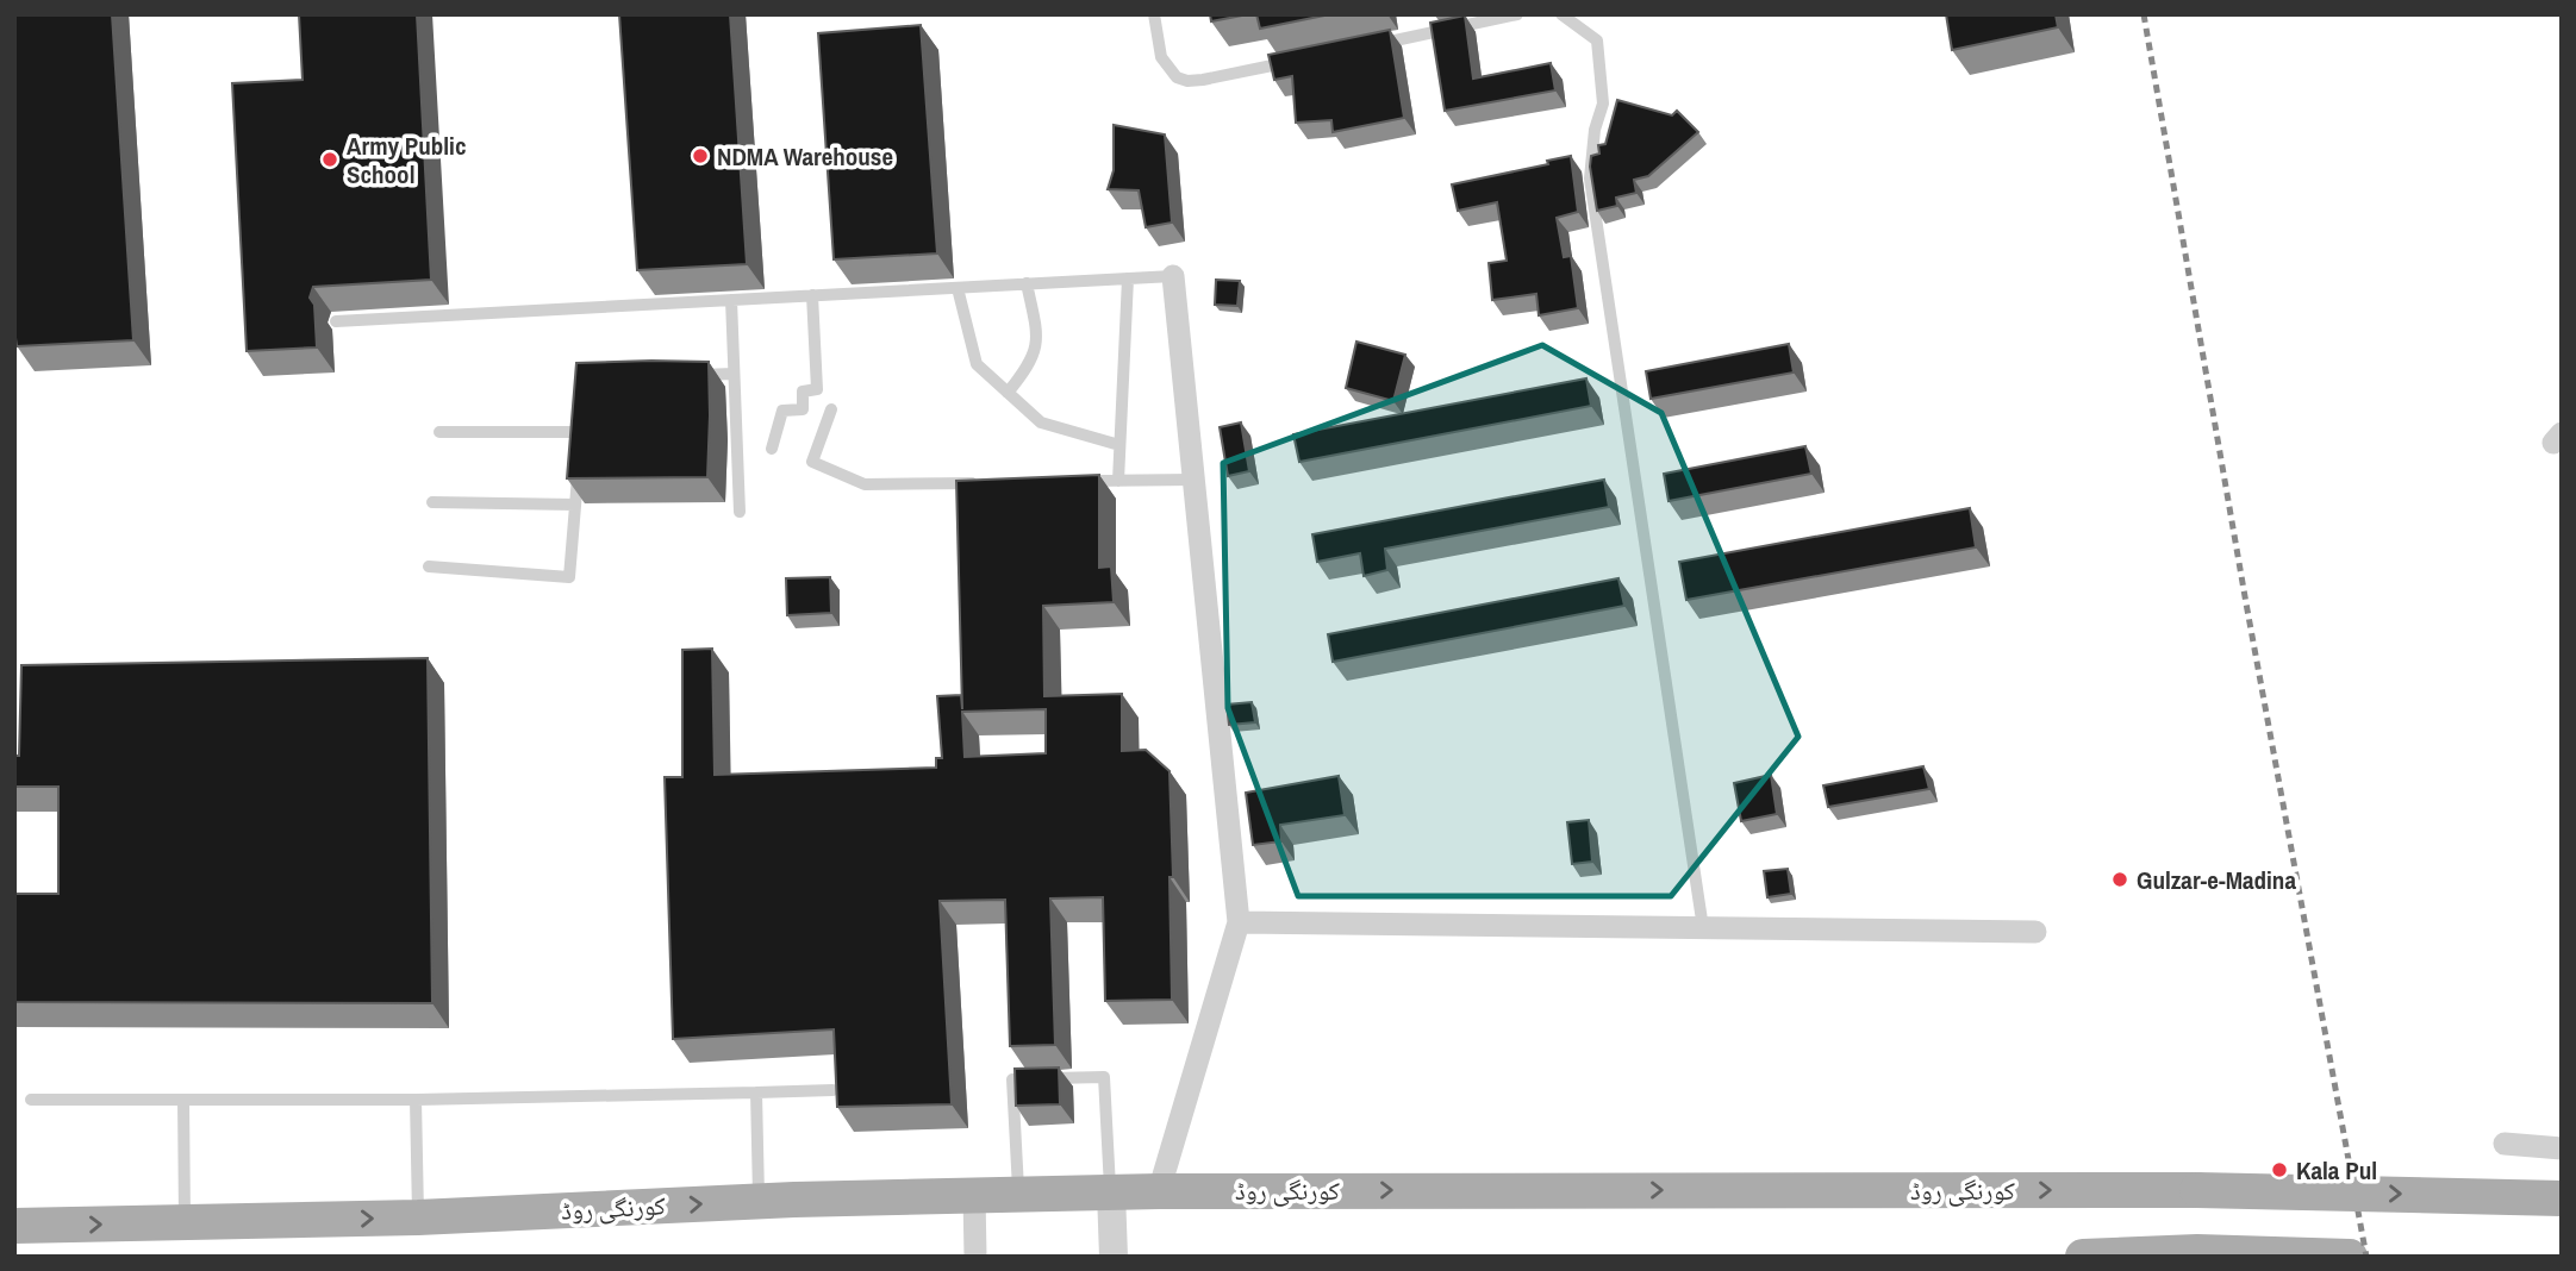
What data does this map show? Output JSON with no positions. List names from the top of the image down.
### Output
{
  "streets": {
    "main road": ["کورنگی روڈ"]
  },
  "one_way": ["کورنگی روڈ"],
  "places": [
    "NDMA Warehouse",
    "Army Public School",
    "Gulzar-e-Madina",
    "Kala Pul"
  ]
}
